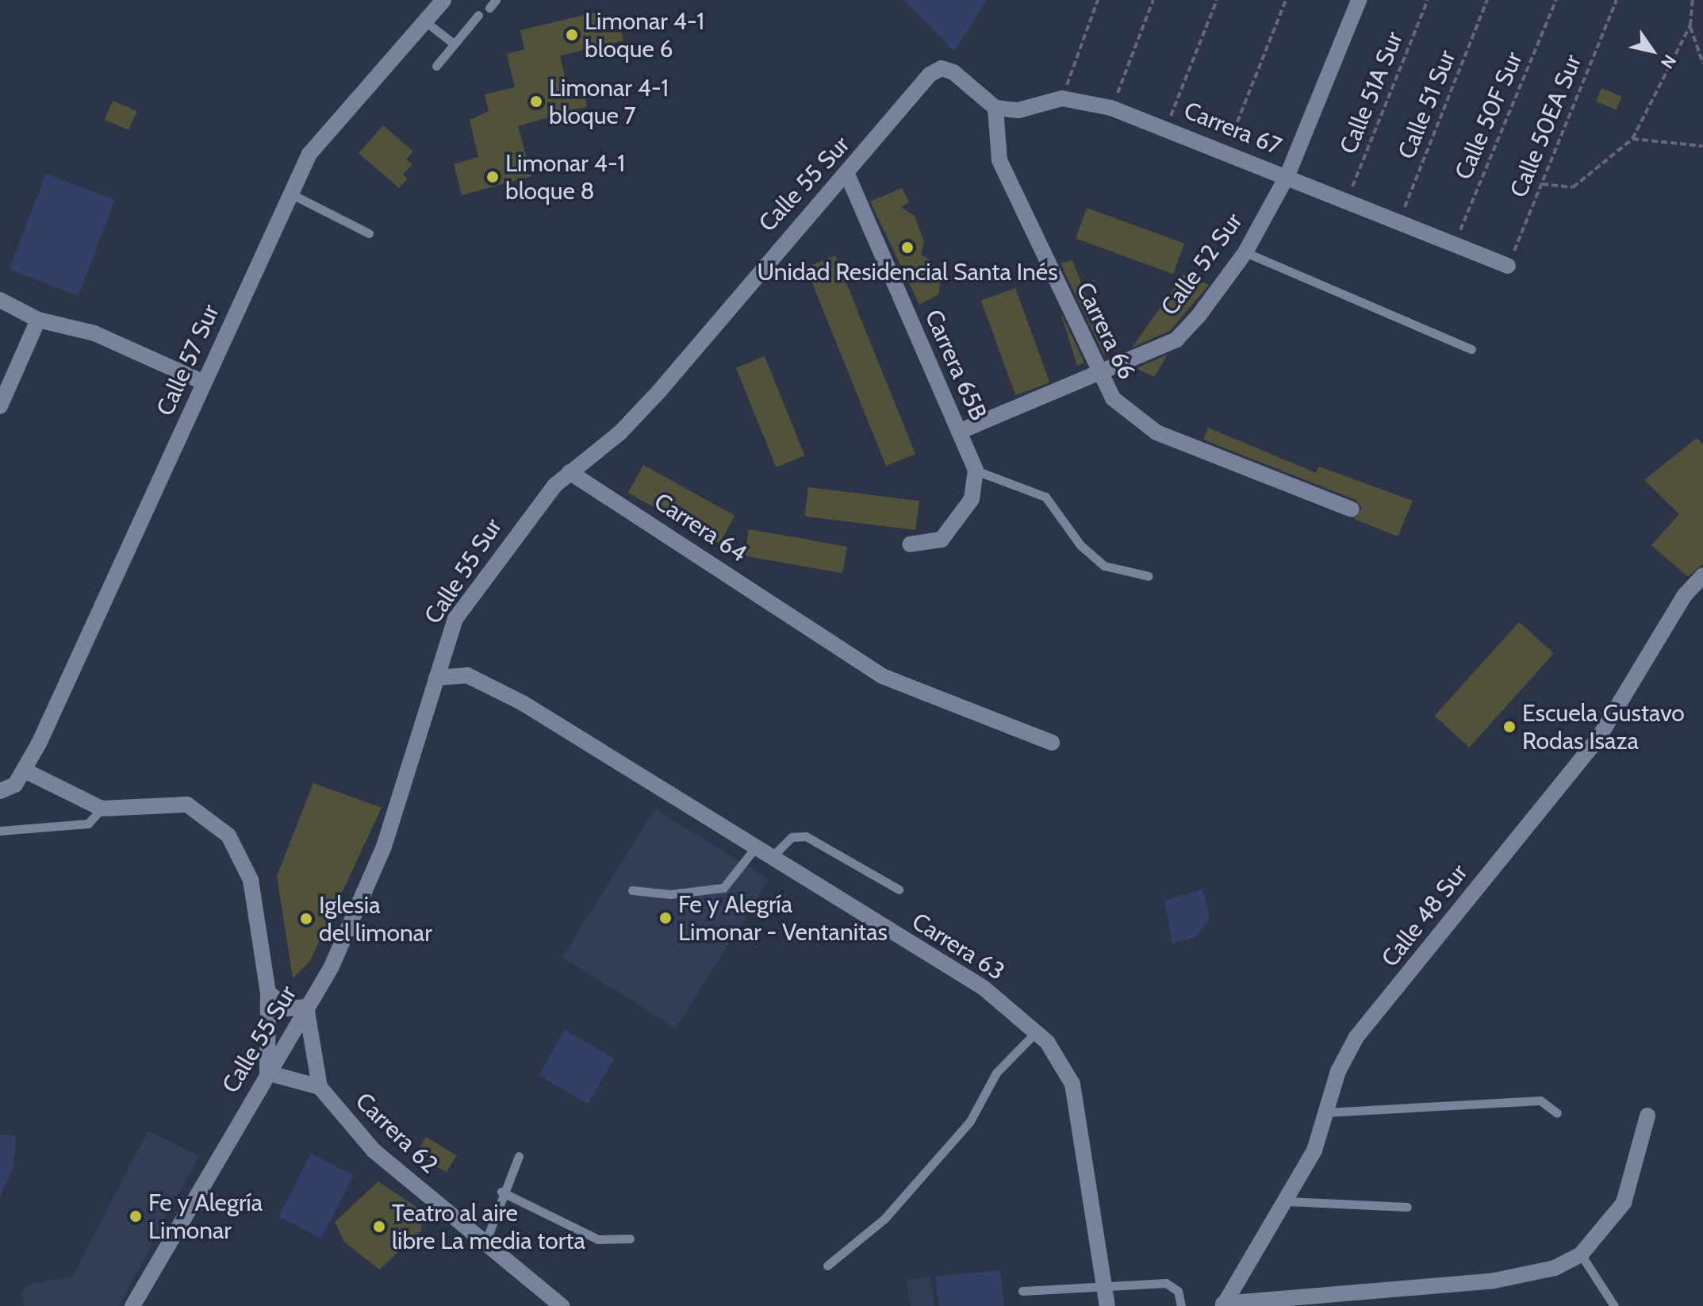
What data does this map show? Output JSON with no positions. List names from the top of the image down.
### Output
{
  "streets": {
    "street": [
      "Carrera 67",
      "Calle 55 Sur",
      "Calle 52 Sur",
      "Carrera 66",
      "Calle 57 Sur",
      "Carrera 65B",
      "Carrera 64",
      "Calle 48 Sur",
      "Carrera 63",
      "Carrera 62"
    ],
    "path": [
      "Calle 51A Sur",
      "Calle 51 Sur",
      "Calle 50F Sur",
      "Calle 50EA Sur"
    ]
  },
  "crossings": [
    ["Calle 51A Sur", "Carrera 67"],
    ["Calle 51 Sur", "Carrera 67"],
    ["Calle 50F Sur", "Carrera 67"],
    ["Calle 50EA Sur", "Carrera 67"],
    ["Carrera 67", "Calle 55 Sur"],
    ["Carrera 67", "Calle 52 Sur"],
    ["Carrera 67", "Carrera 66"],
    ["Calle 55 Sur", "Carrera 66"],
    ["Calle 55 Sur", "Carrera 65B"],
    ["Calle 55 Sur", "Carrera 64"],
    ["Calle 55 Sur", "Carrera 63"],
    ["Calle 52 Sur", "Carrera 66"],
    ["Calle 52 Sur", "Carrera 65B"]
  ],
  "places": [
    "Limonar 4-1 bloque 6",
    "Limonar 4-1 bloque 7",
    "Limonar 4-1 bloque 8",
    "Unidad Residencial Santa Inés",
    "Escuela Gustavo Rodas Isaza",
    "Fe y Alegría Limonar - Ventanitas",
    "Iglesia del limonar",
    "Fe y Alegría Limonar",
    "Teatro al aire libre La media torta"
  ],
  "north": "bottom right"
}
